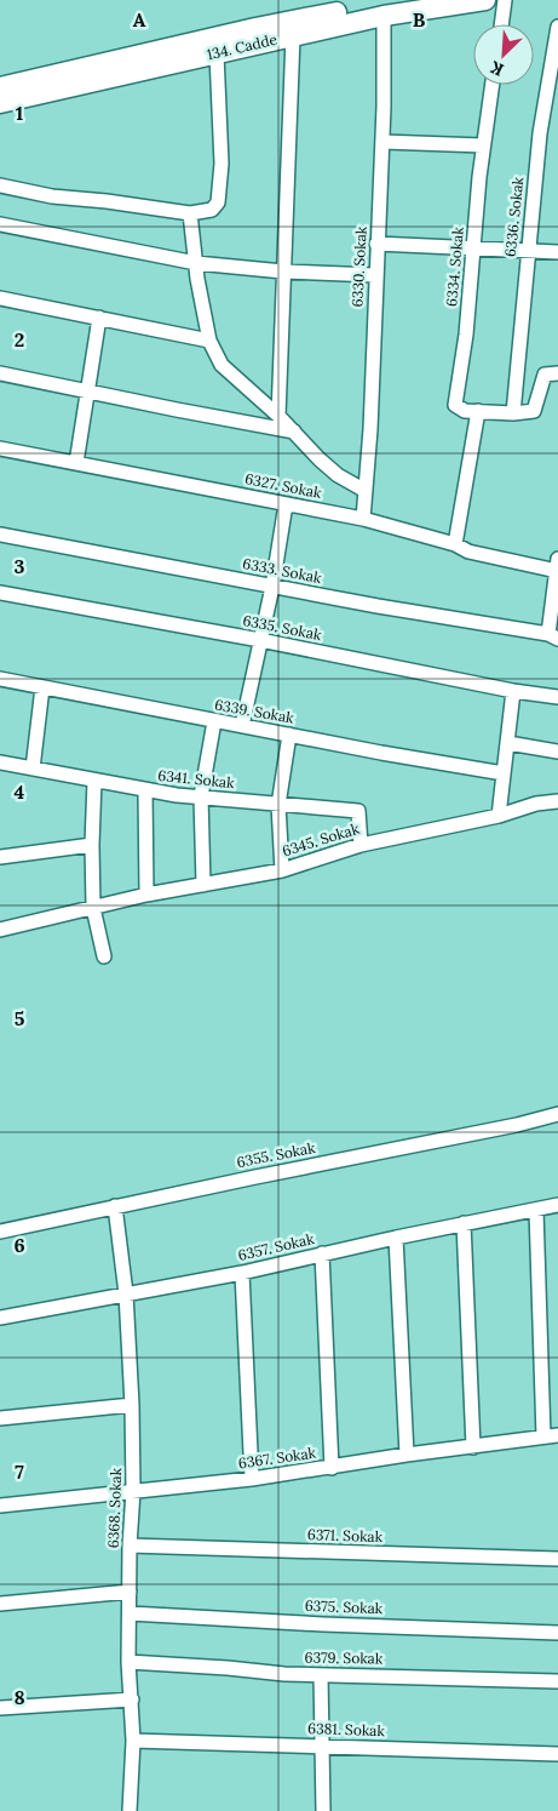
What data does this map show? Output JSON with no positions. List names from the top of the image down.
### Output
{
  "streets": {
    "street": [
      "134. Cadde",
      "6336. Sokak",
      "6330. Sokak",
      "6334. Sokak",
      "6327. Sokak",
      "6333. Sokak",
      "6335. Sokak",
      "6339. Sokak",
      "6341. Sokak",
      "6345. Sokak",
      "6355. Sokak",
      "6357. Sokak",
      "6367. Sokak",
      "6368. Sokak",
      "6371. Sokak",
      "6375. Sokak",
      "6379. Sokak",
      "6381. Sokak"
    ]
  },
  "crossings": [
    ["134. Cadde", "6330. Sokak"],
    ["6336. Sokak", "6334. Sokak"],
    ["6330. Sokak", "6327. Sokak"],
    ["6341. Sokak", "6345. Sokak"],
    ["6355. Sokak", "6368. Sokak"],
    ["6357. Sokak", "6368. Sokak"],
    ["6367. Sokak", "6368. Sokak"],
    ["6368. Sokak", "6371. Sokak"],
    ["6368. Sokak", "6375. Sokak"],
    ["6368. Sokak", "6379. Sokak"],
    ["6368. Sokak", "6381. Sokak"]
  ],
  "north": "bottom left",
  "grid": {
    "columns": ["A", "B"],
    "rows": [
      "1",
      "2",
      "3",
      "4",
      "5",
      "6",
      "7",
      "8"
    ]
  }
}
